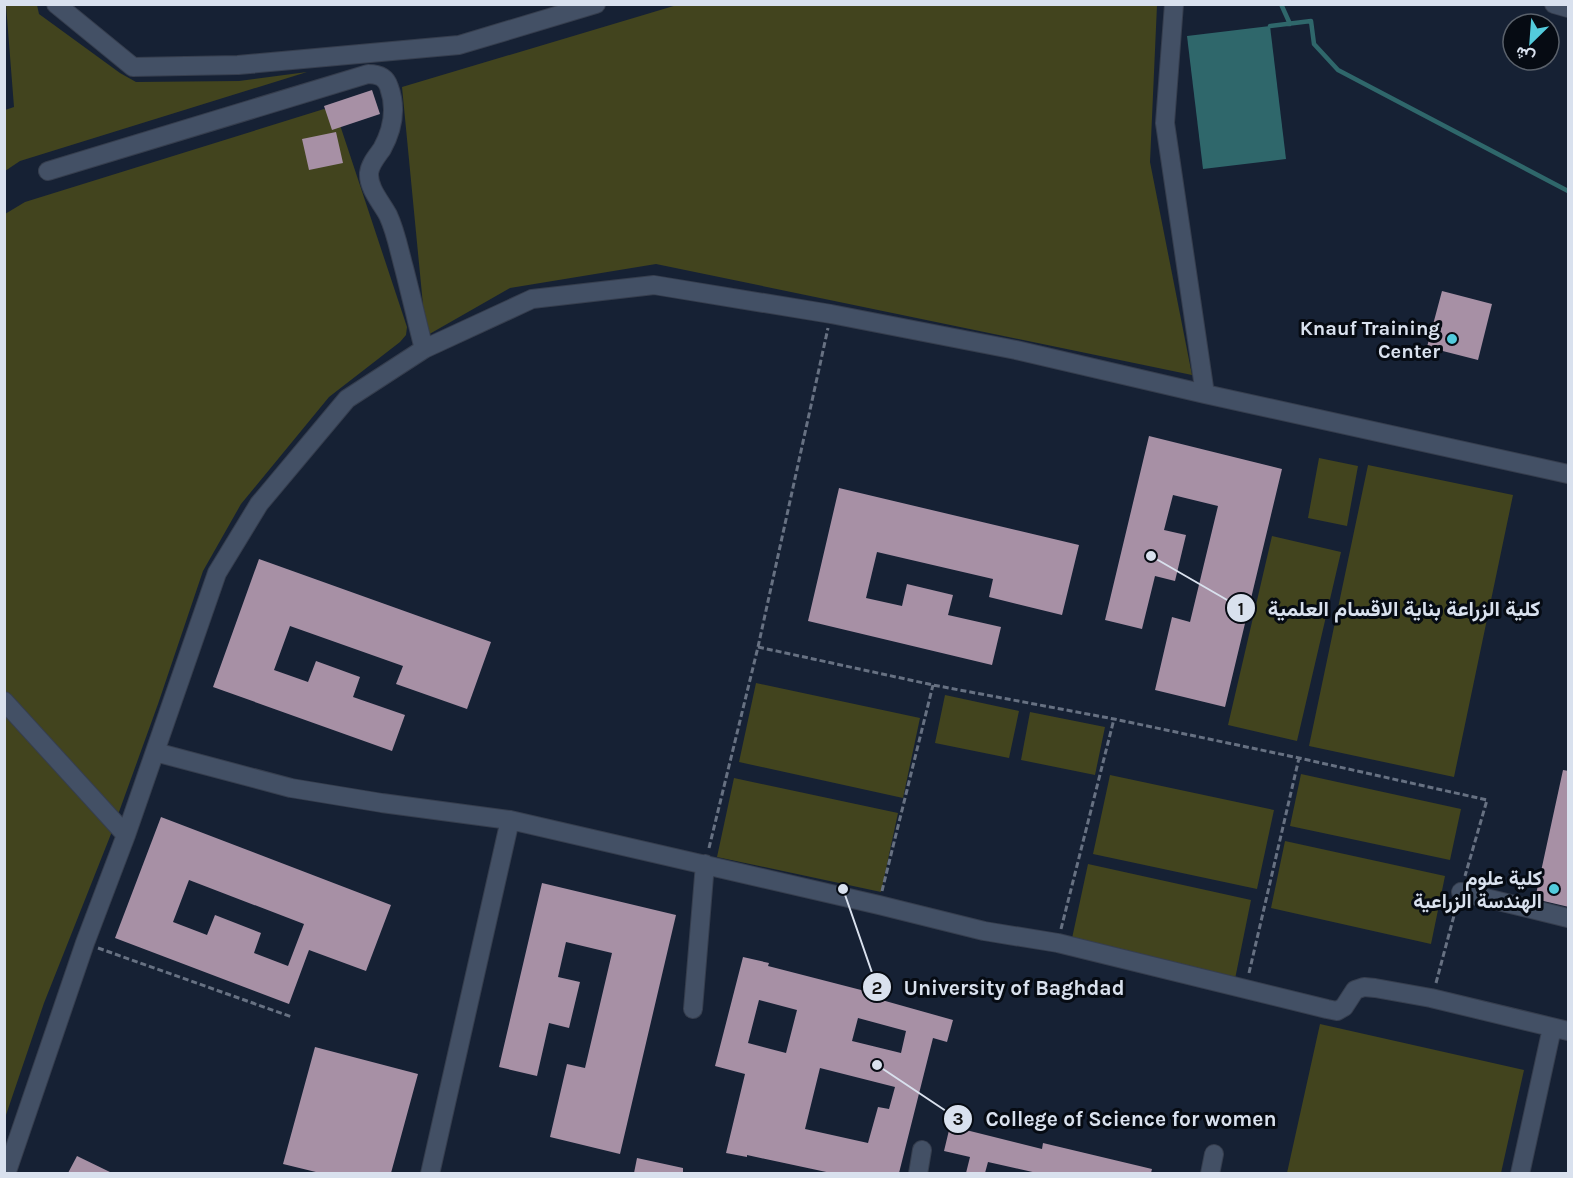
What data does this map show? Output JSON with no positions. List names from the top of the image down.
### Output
{
  "places": [
    "Knauf Training Center",
    "كلية الزراعة بناية الاقسام العلمية",
    "University of Baghdad",
    "كلية علوم الهندسة الزراعية",
    "College of Science for women"
  ],
  "north": "bottom left"
}
